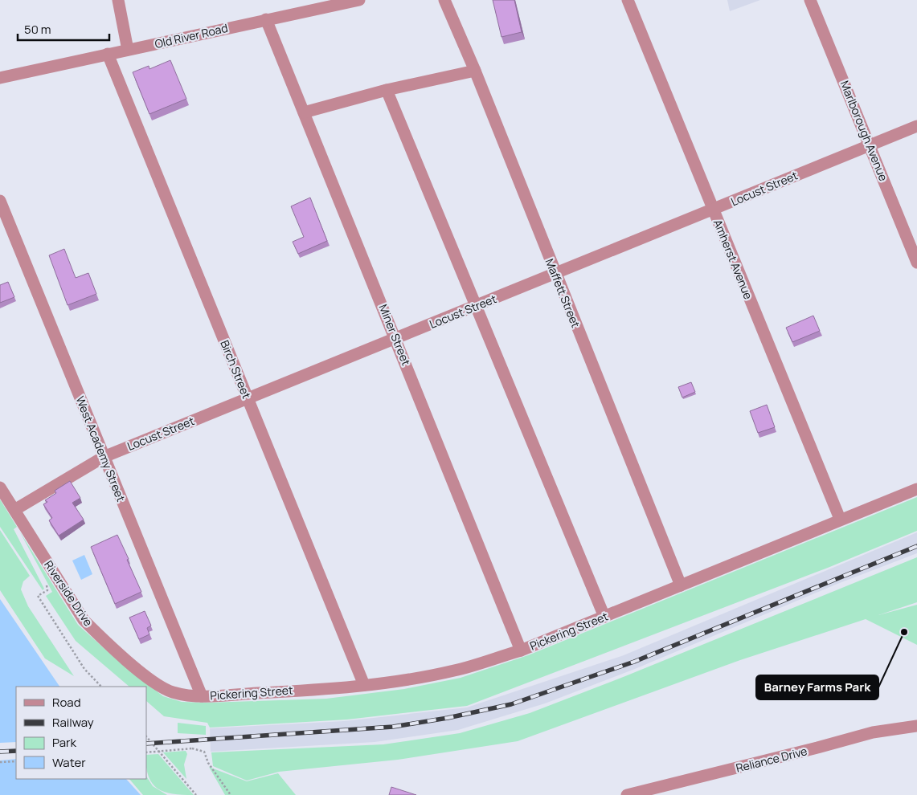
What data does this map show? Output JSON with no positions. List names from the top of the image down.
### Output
{
  "streets": {
    "street": [
      "Old River Road",
      "Marlborough Avenue",
      "Locust Street",
      "Amherst Avenue",
      "Maffett Street",
      "Miner Street",
      "Birch Street",
      "West Academy Street",
      "Riverside Drive",
      "Pickering Street",
      "Reliance Drive"
    ]
  },
  "crossings": [
    ["Old River Road", "Miner Street"],
    ["Old River Road", "Birch Street"],
    ["Marlborough Avenue", "Locust Street"],
    ["Locust Street", "Amherst Avenue"],
    ["Locust Street", "Maffett Street"],
    ["Locust Street", "Miner Street"],
    ["Locust Street", "Birch Street"],
    ["Locust Street", "West Academy Street"],
    ["Locust Street", "Riverside Drive"],
    ["Amherst Avenue", "Pickering Street"],
    ["Maffett Street", "Pickering Street"],
    ["Miner Street", "Pickering Street"],
    ["Birch Street", "Pickering Street"],
    ["West Academy Street", "Riverside Drive"],
    ["West Academy Street", "Pickering Street"],
    ["Riverside Drive", "Pickering Street"]
  ],
  "places": ["Barney Farms Park"],
  "legend": [
    "Road",
    "Railway",
    "Park",
    "Water"
  ],
  "scale_bar": "50 m"
}
